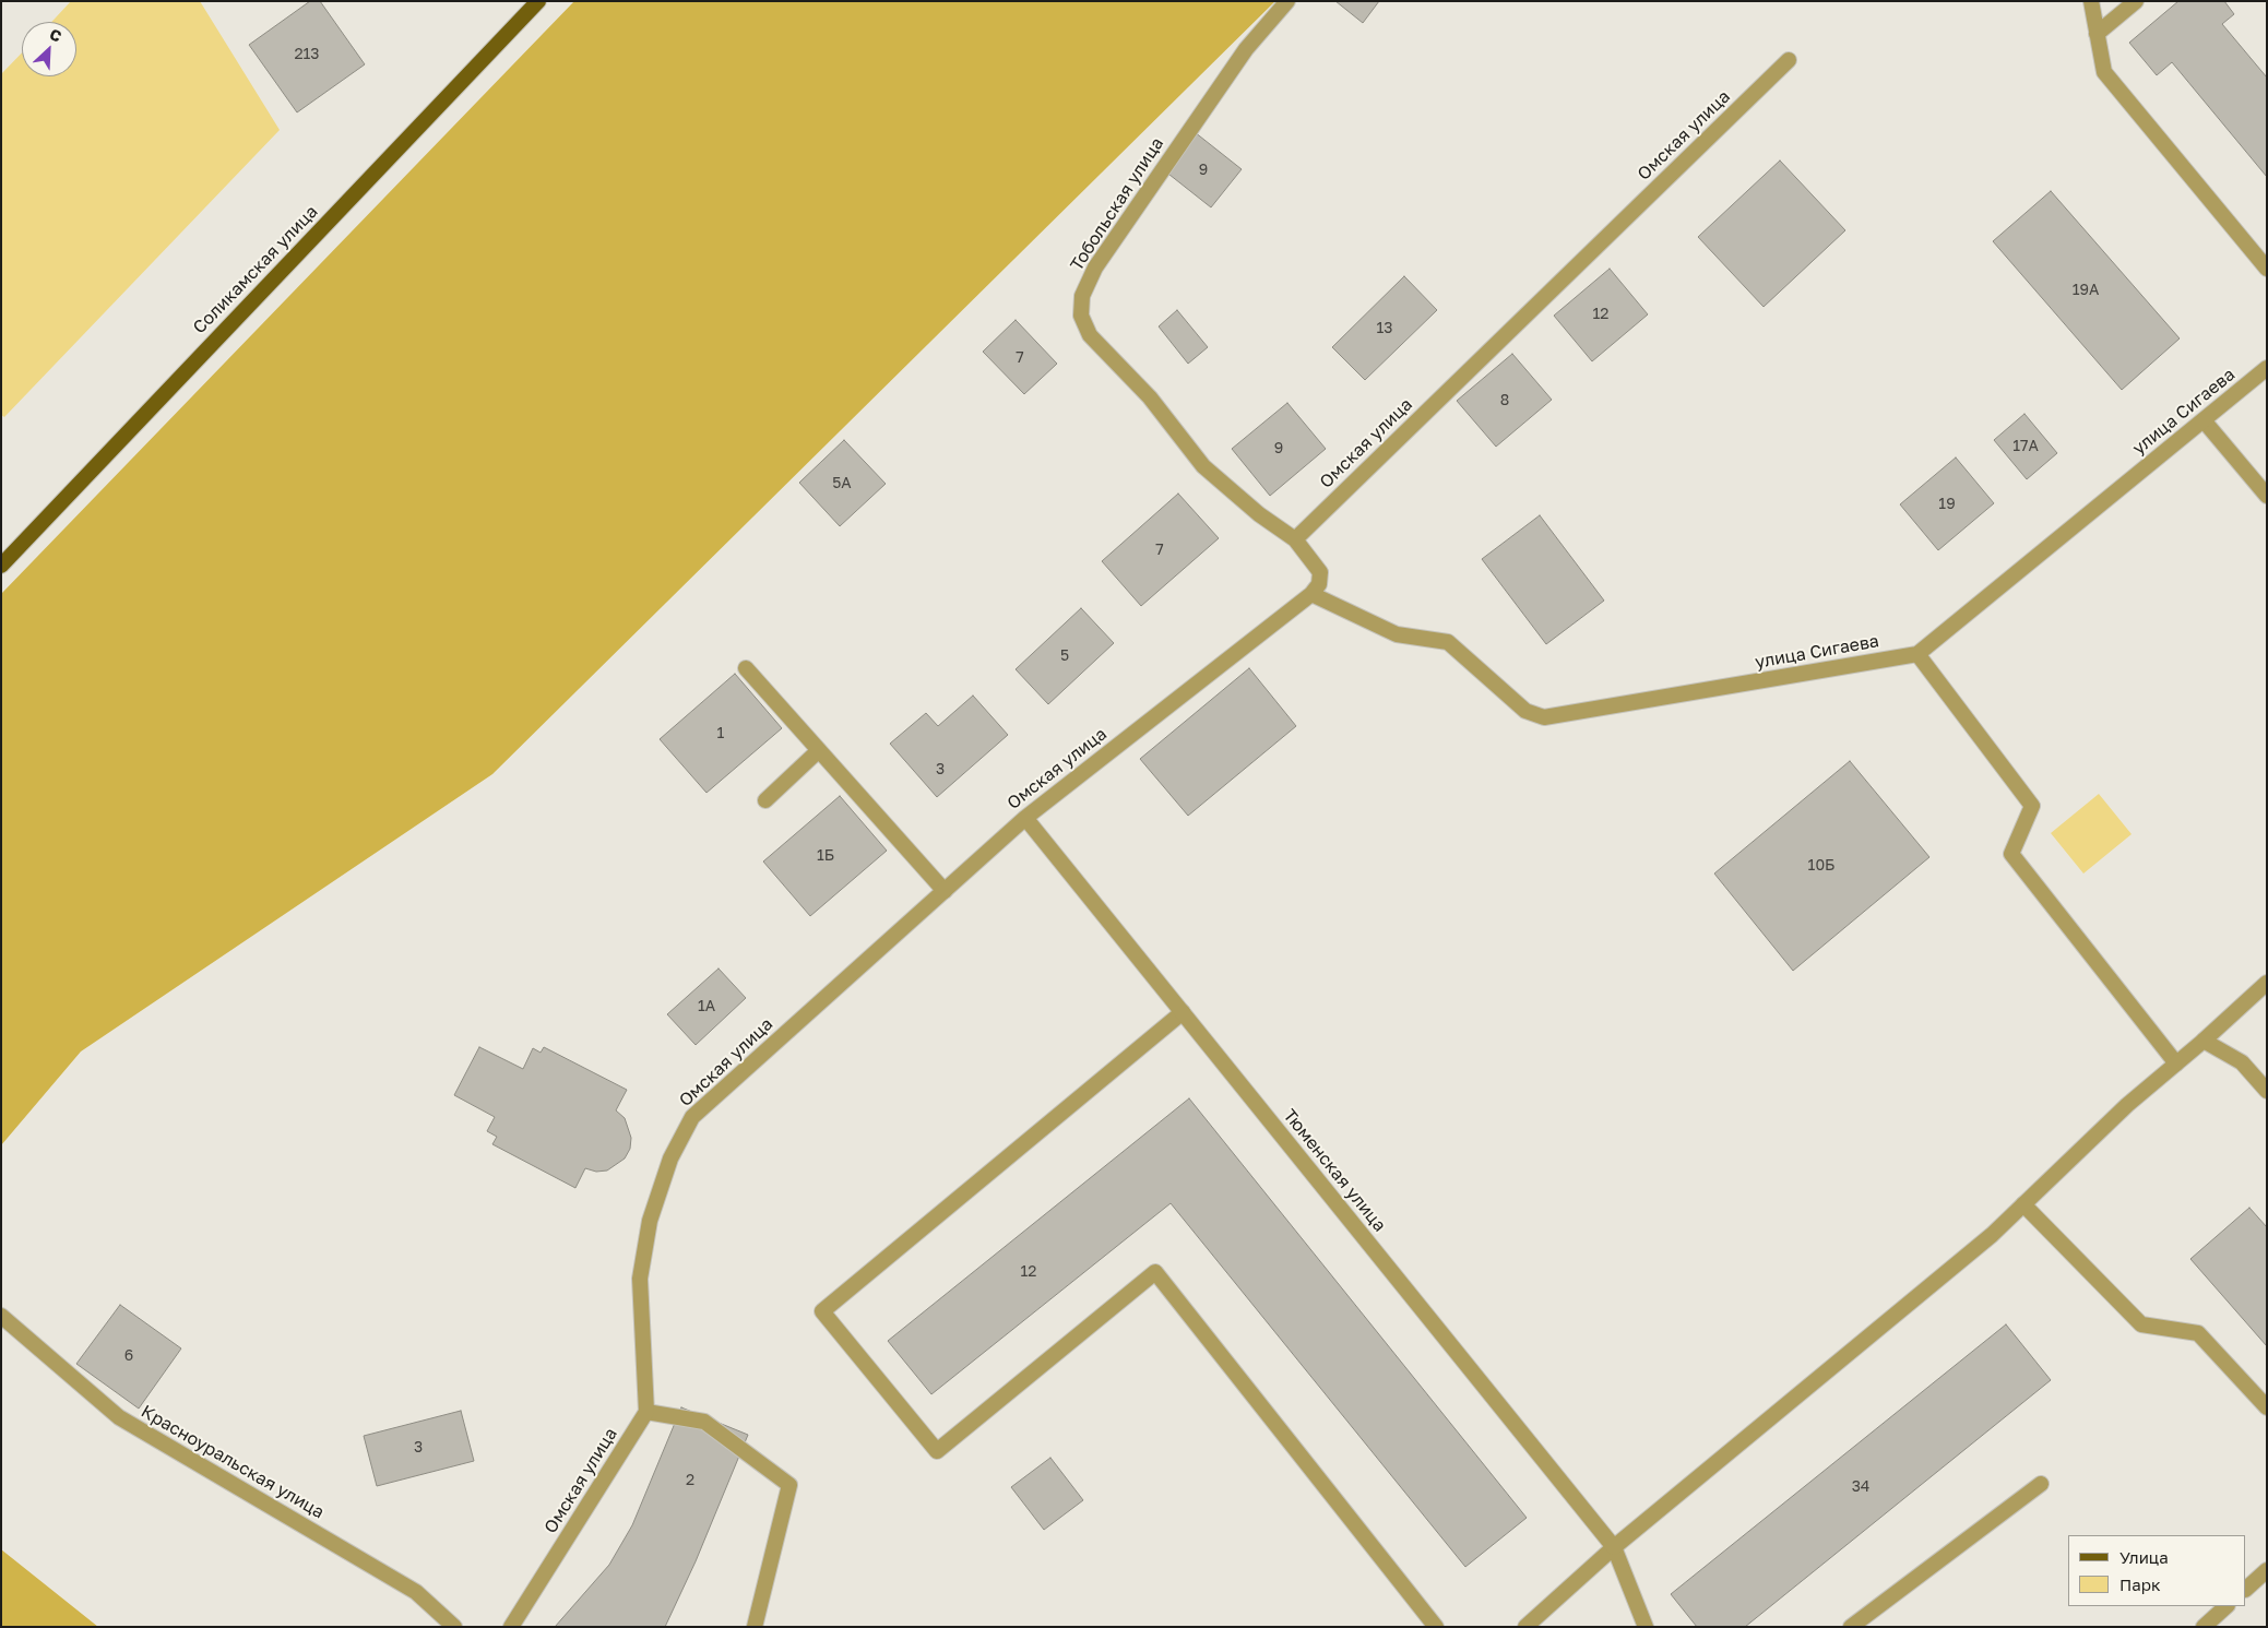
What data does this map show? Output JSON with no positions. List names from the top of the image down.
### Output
{
  "streets": {
    "main road": ["Соликамская улица"],
    "street": [
      "Омская улица",
      "Тобольская улица",
      "улица Сигаева",
      "Тюменская улица",
      "Красноуральская улица"
    ]
  },
  "crossings": [
    ["Омская улица", "Тобольская улица"],
    ["Омская улица", "улица Сигаева"],
    ["Омская улица", "Тюменская улица"]
  ],
  "house_numbers": [
    "213",
    "9",
    "19А",
    "12",
    "13",
    "7",
    "8",
    "17А",
    "9",
    "5А",
    "19",
    "7",
    "5",
    "1",
    "3",
    "1Б",
    "10Б",
    "1А",
    "12",
    "6",
    "3",
    "2",
    "34"
  ],
  "legend": ["Улица", "Парк"],
  "north": "top right"
}
